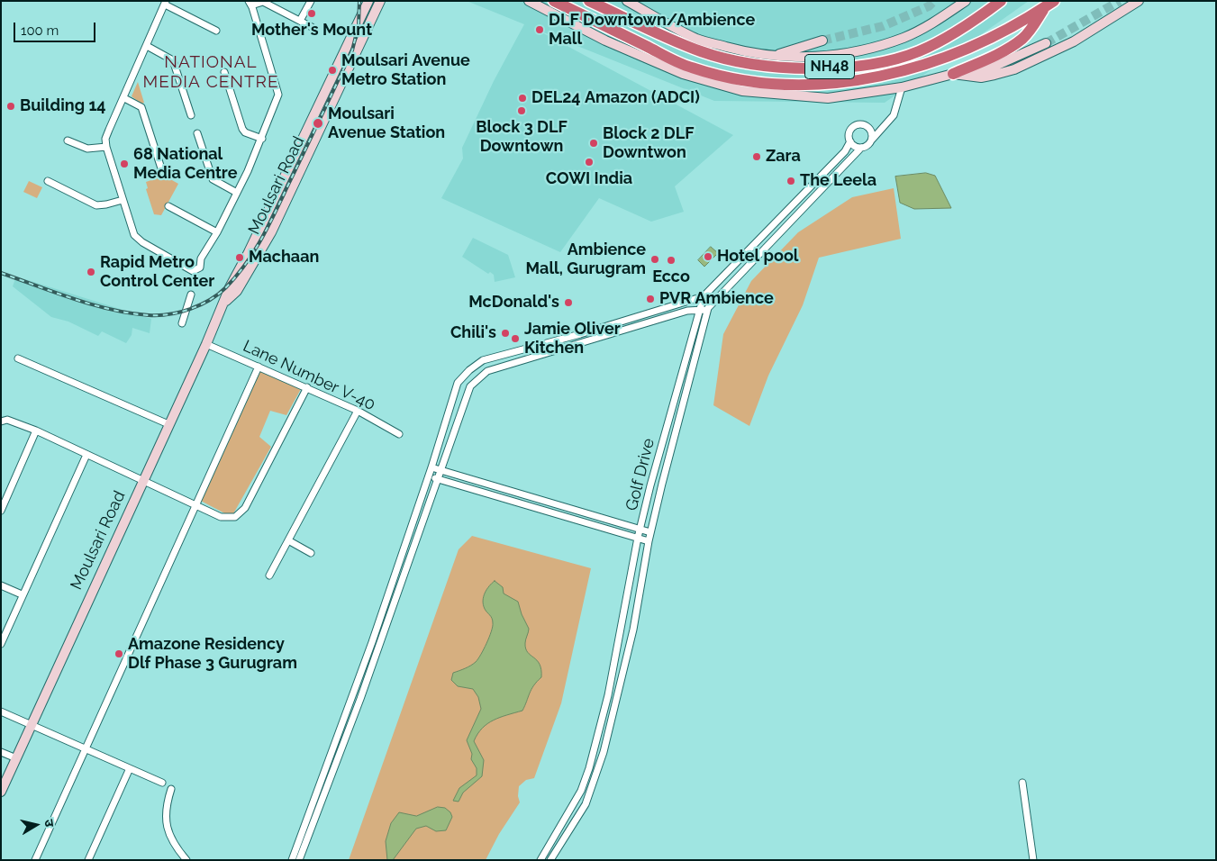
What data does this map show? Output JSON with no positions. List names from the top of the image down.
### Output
{
  "streets": {
    "highway": ["NH48"],
    "street": ["Moulsari Road", "Lane Number V-40", "Golf Drive"]
  },
  "crossings": [
    ["Moulsari Road", "Lane Number V-40"]
  ],
  "districts": ["NATIONAL MEDIA CENTRE"],
  "places": [
    "Mother's Mount",
    "DLF Downtown/Ambience Mall",
    "Moulsari Avenue Metro Station",
    "DEL24 Amazon (ADCI)",
    "Building 14",
    "Block 3 DLF Downtown",
    "Moulsari Avenue Station",
    "Block 2 DLF Downtwon",
    "Zara",
    "COWI India",
    "68 National Media Centre",
    "The Leela",
    "Hotel pool",
    "Machaan",
    "Ambience Mall, Gurugram",
    "Ecco",
    "Rapid Metro Control Center",
    "PVR Ambience",
    "McDonald's",
    "Chili's",
    "Jamie Oliver Kitchen",
    "Amazone Residency Dlf Phase 3 Gurugram"
  ],
  "scale_bar": "100 m",
  "north": "right"
}
